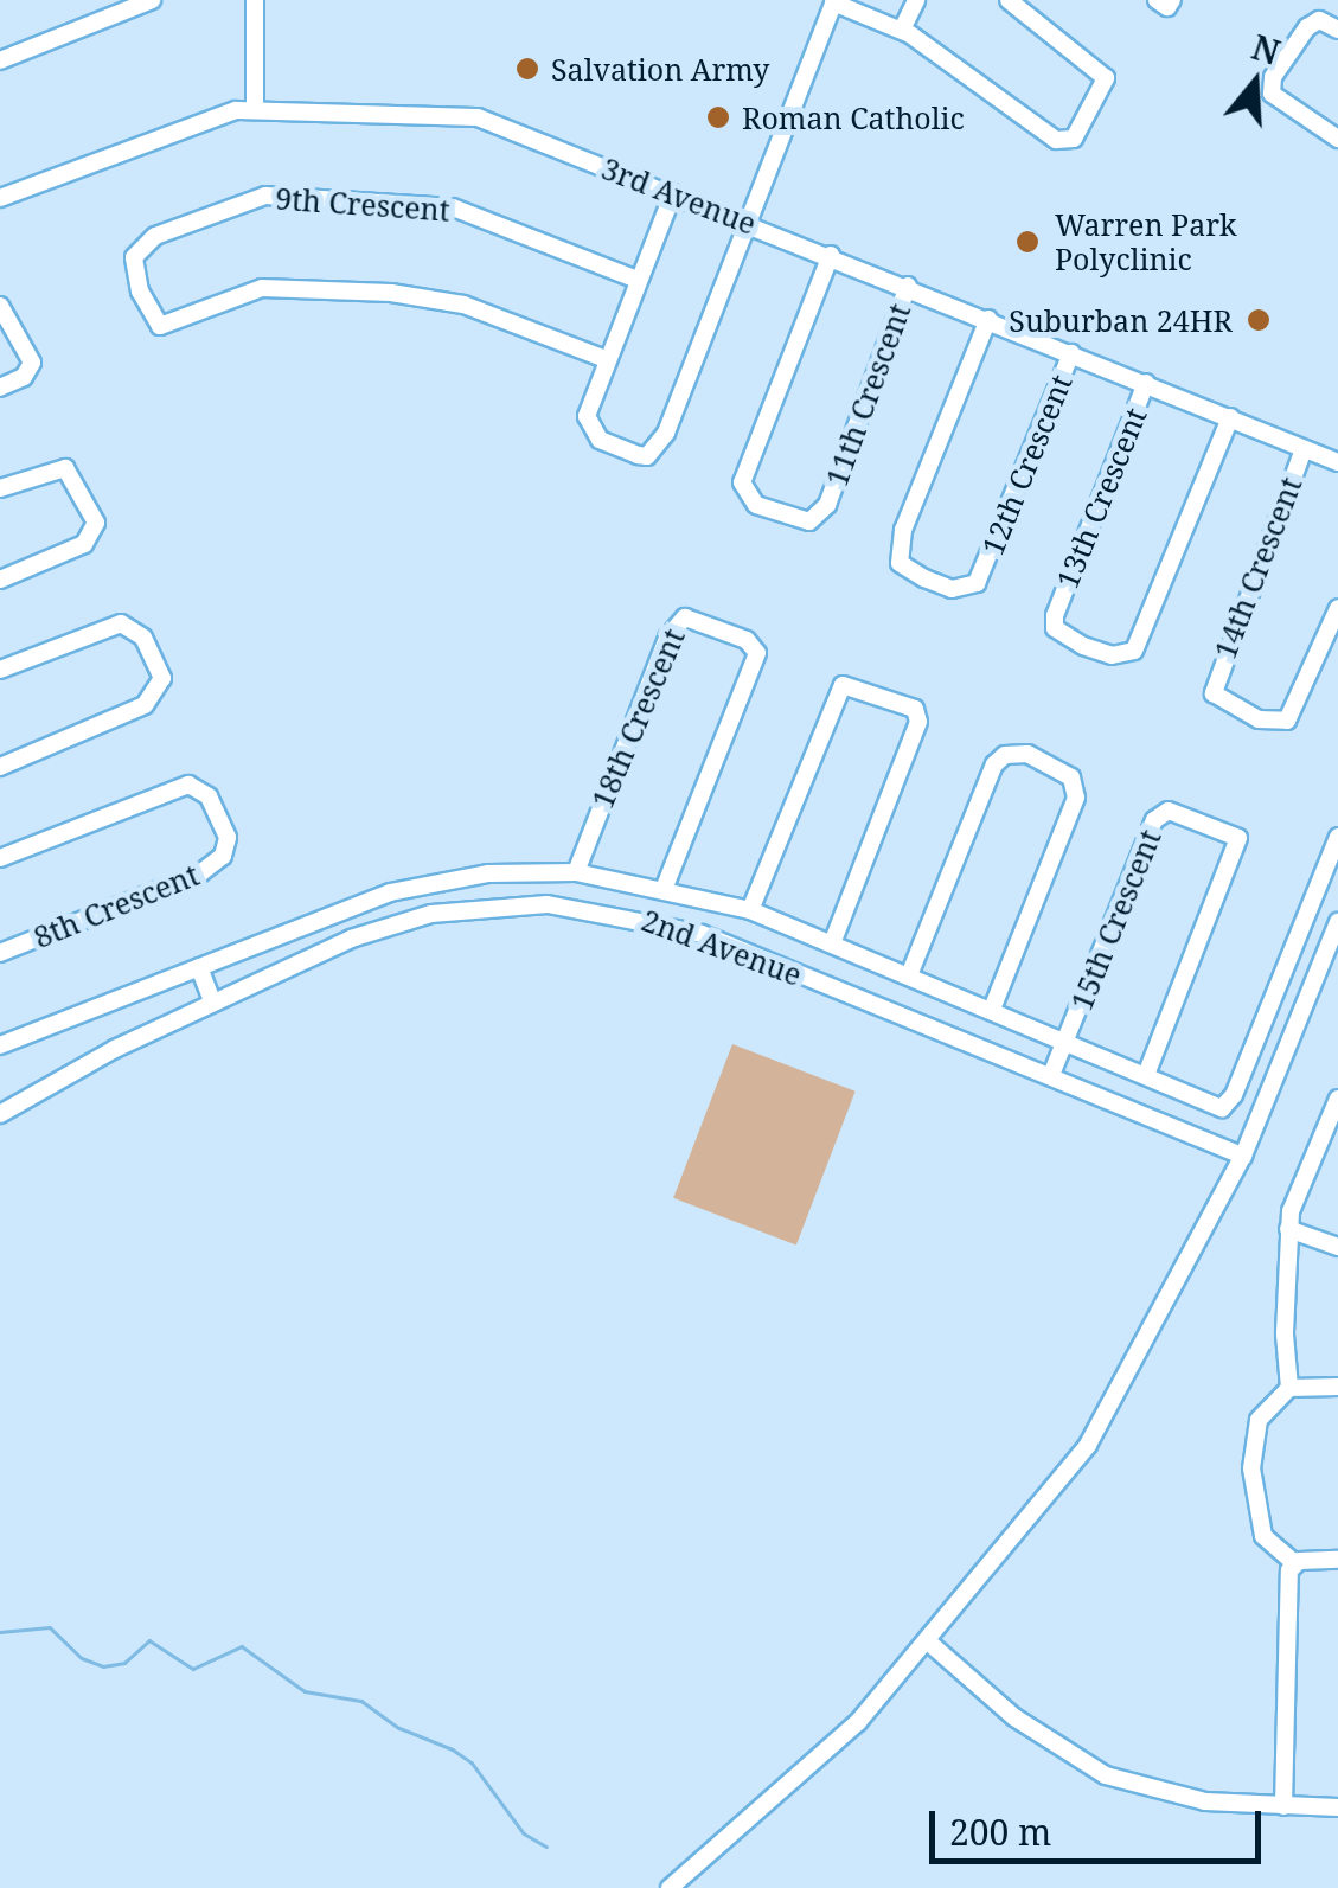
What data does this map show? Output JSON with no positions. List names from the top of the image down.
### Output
{
  "streets": {
    "street": [
      "3rd Avenue",
      "9th Crescent",
      "11th Crescent",
      "12th Crescent",
      "13th Crescent",
      "14th Crescent",
      "18th Crescent",
      "8th Crescent",
      "15th Crescent",
      "2nd Avenue"
    ]
  },
  "crossings": [
    ["3rd Avenue", "11th Crescent"],
    ["3rd Avenue", "12th Crescent"],
    ["3rd Avenue", "13th Crescent"],
    ["3rd Avenue", "14th Crescent"],
    ["15th Crescent", "2nd Avenue"]
  ],
  "places": [
    "Salvation Army",
    "Roman Catholic",
    "Warren Park Polyclinic",
    "Suburban 24HR"
  ],
  "scale_bar": "200 m",
  "north": "top"
}
